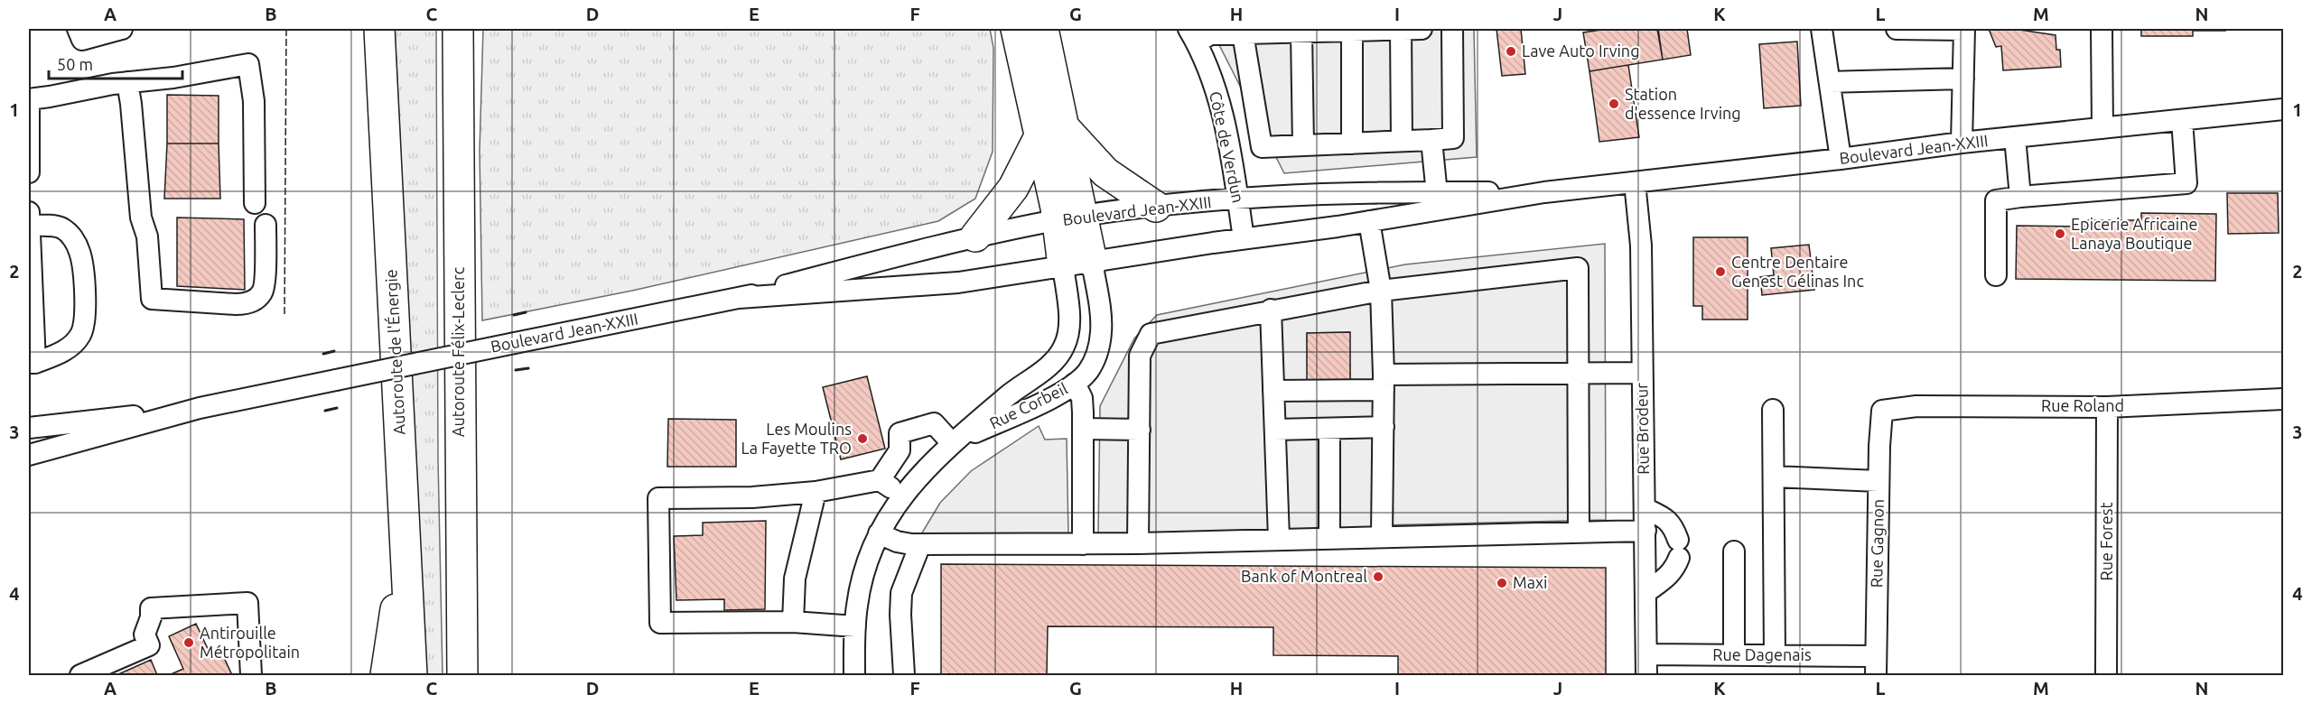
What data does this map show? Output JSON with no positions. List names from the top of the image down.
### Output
{
  "streets": {
    "highway": ["Autoroute de l'Énergie", "Autoroute Félix-Leclerc"],
    "street": [
      "Côte de Verdun",
      "Boulevard Jean-XXIII",
      "Rue Corbeil",
      "Rue Roland",
      "Rue Brodeur",
      "Rue Forest",
      "Rue Gagnon",
      "Rue Dagenais"
    ]
  },
  "crossings": [
    ["Côte de Verdun", "Boulevard Jean-XXIII"],
    ["Boulevard Jean-XXIII", "Rue Corbeil"],
    ["Boulevard Jean-XXIII", "Rue Brodeur"],
    ["Rue Roland", "Rue Forest"],
    ["Rue Roland", "Rue Gagnon"],
    ["Rue Brodeur", "Rue Dagenais"],
    ["Rue Gagnon", "Rue Dagenais"]
  ],
  "places": [
    "Lave Auto Irving",
    "Station d'essence Irving",
    "Epicerie Africaine Lanaya Boutique",
    "Centre Dentaire Genest Gélinas Inc",
    "Les Moulins La Fayette TRO",
    "Bank of Montreal",
    "Maxi",
    "Antirouille Métropolitain"
  ],
  "scale_bar": "50 m",
  "grid": {
    "columns": [
      "A",
      "B",
      "C",
      "D",
      "E",
      "F",
      "G",
      "H",
      "I",
      "J",
      "K",
      "L",
      "M",
      "N"
    ],
    "rows": [
      "1",
      "2",
      "3",
      "4"
    ]
  }
}
